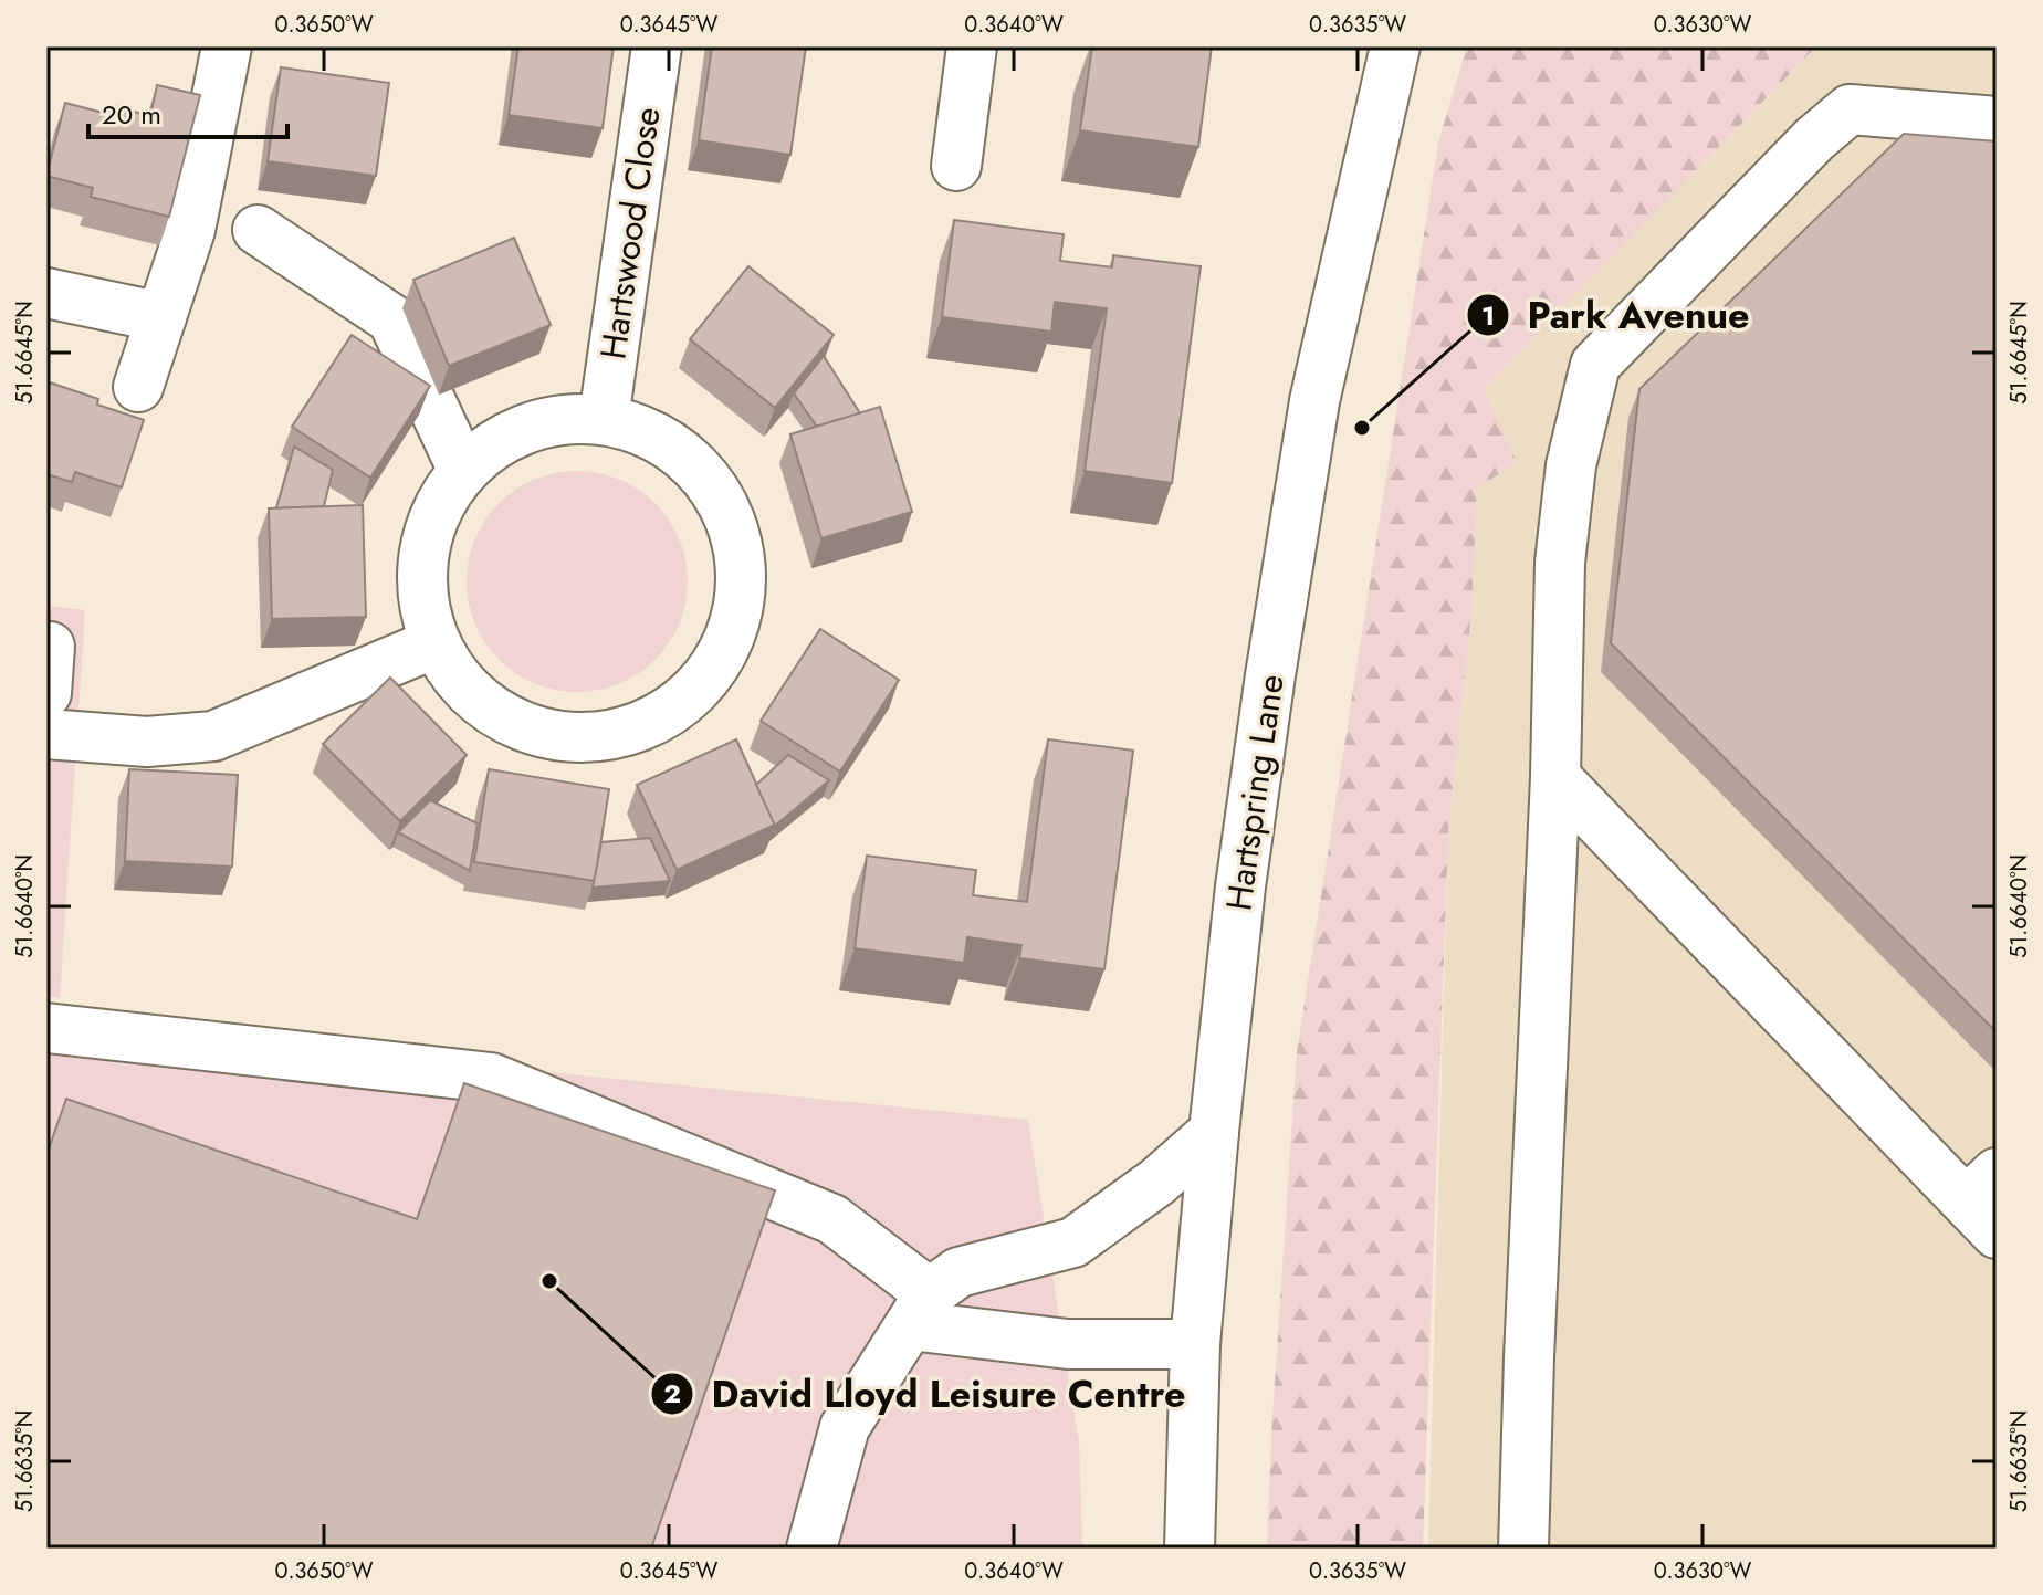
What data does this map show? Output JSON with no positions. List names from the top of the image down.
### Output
{
  "streets": {
    "main road": ["Hartswood Close", "Hartspring Lane"]
  },
  "places": ["Park Avenue", "David Lloyd Leisure Centre"],
  "scale_bar": "20 m",
  "coordinates": [
    "0.3650°W",
    "0.3645°W",
    "0.3640°W",
    "0.3635°W",
    "0.3630°W",
    "51.6645°N",
    "51.6640°N",
    "51.6635°N"
  ]
}
